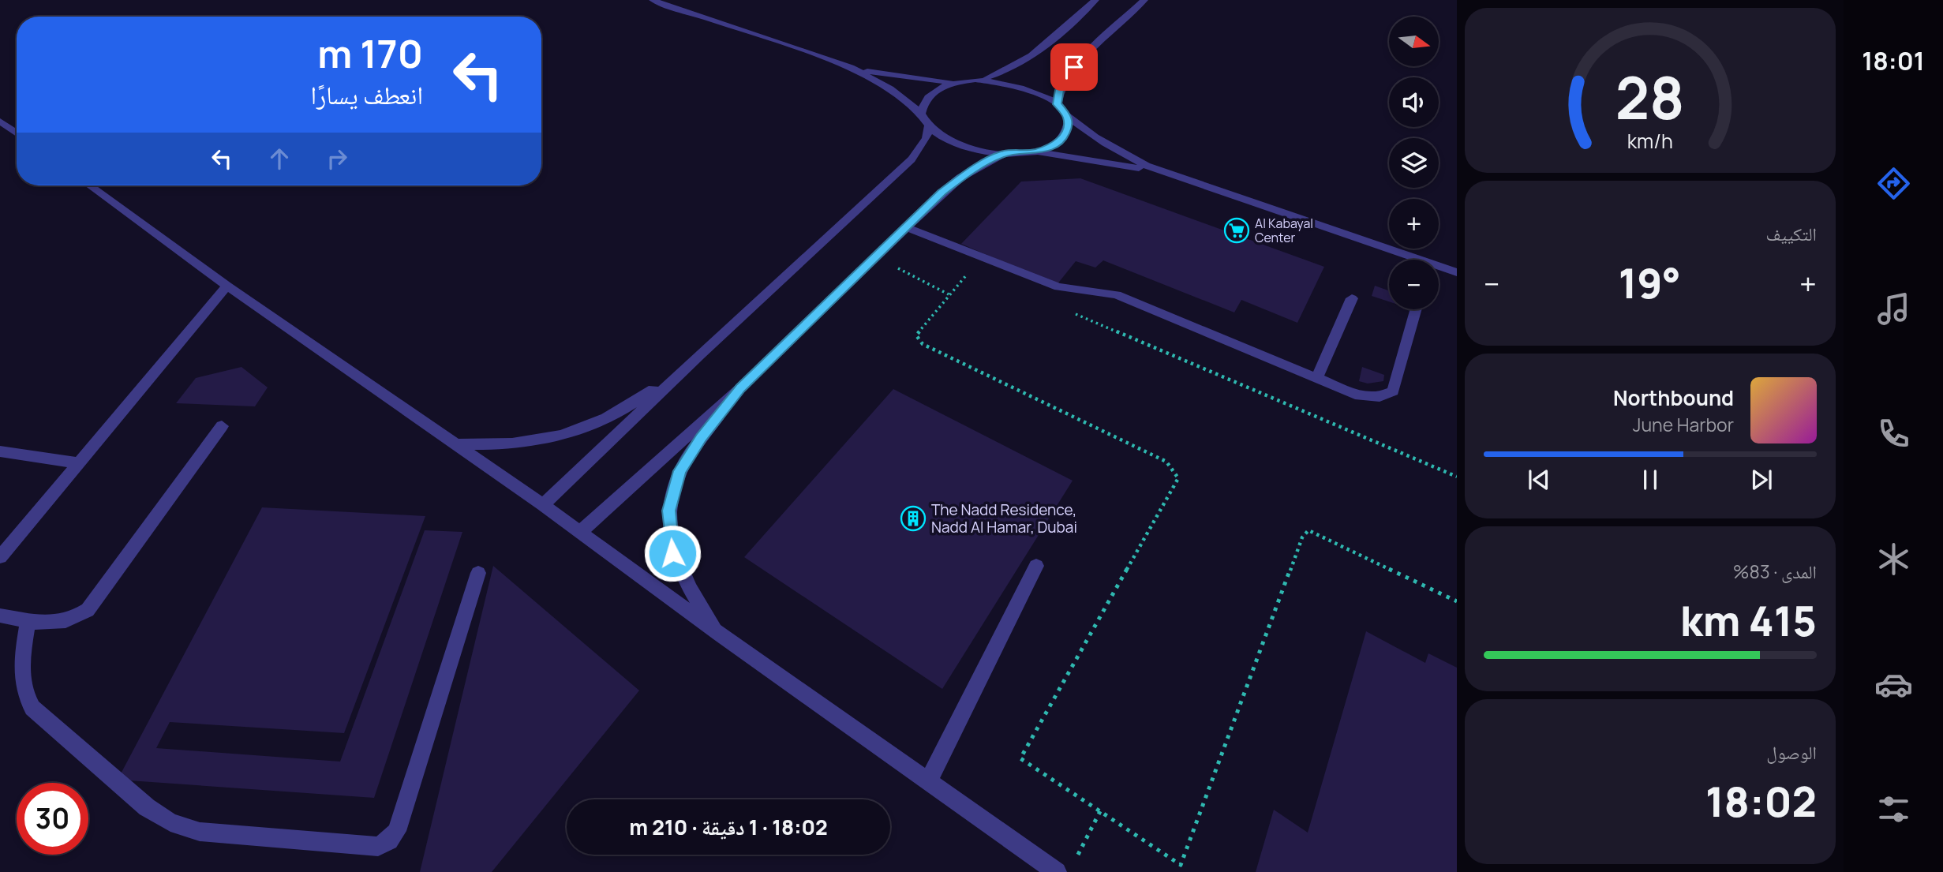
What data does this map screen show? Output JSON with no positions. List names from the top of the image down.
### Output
{
  "places": {
    "supermarket": ["Al Kabayal Center"],
    "building": ["The Nadd Residence, Nadd Al Hamar, Dubai"]
  },
  "north": "right",
  "page": {
    "tabs": "18:01",
    "map_buttons": ["+", "−"],
    "turn": ["170 m", "انعطف يسارًا"],
    "tile": [
      "التكييف",
      ["المدى · 83%", "415 km"],
      ["الوصول", "18:02"]
    ],
    "heat": ["−", "19°", "+"],
    "song": ["Northbound", "June Harbor"],
    "limit": "30",
    "trip": "18:02 · 1 دقيقة · 210 m",
    "gauge": ["28", "km/h"]
  }
}
